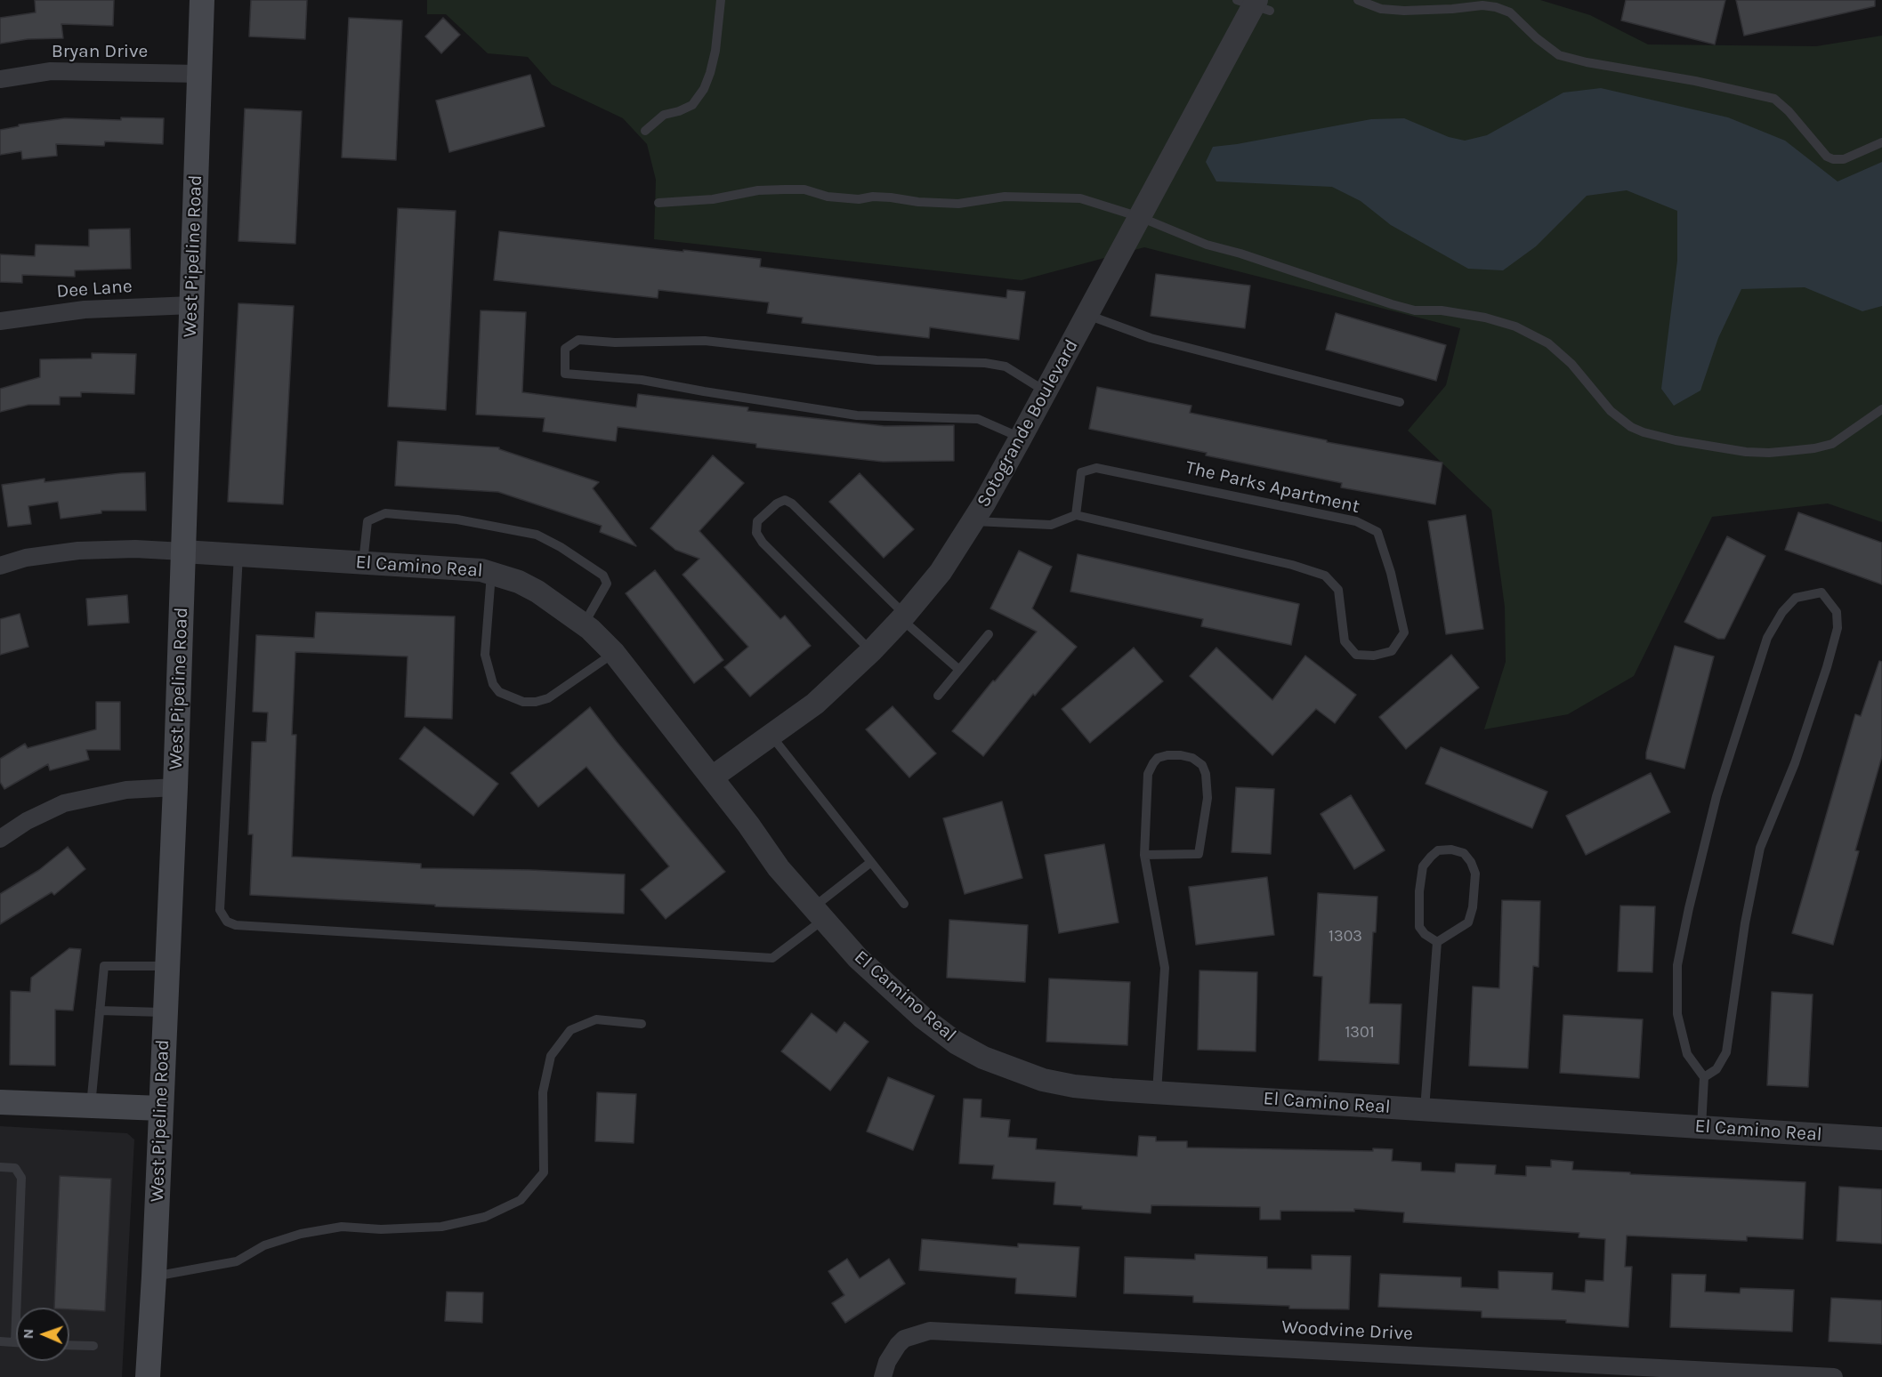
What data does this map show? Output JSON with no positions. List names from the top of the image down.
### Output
{
  "streets": {
    "main road": ["West Pipeline Road"],
    "street": [
      "Bryan Drive",
      "Dee Lane",
      "Sotogrande Boulevard",
      "El Camino Real",
      "Woodvine Drive"
    ],
    "lane": ["The Parks Apartment"]
  },
  "crossings": [
    ["Bryan Drive", "West Pipeline Road"],
    ["West Pipeline Road", "Dee Lane"],
    ["West Pipeline Road", "El Camino Real"],
    ["Sotogrande Boulevard", "El Camino Real"]
  ],
  "house_numbers": ["1303", "1301"],
  "north": "left"
}
